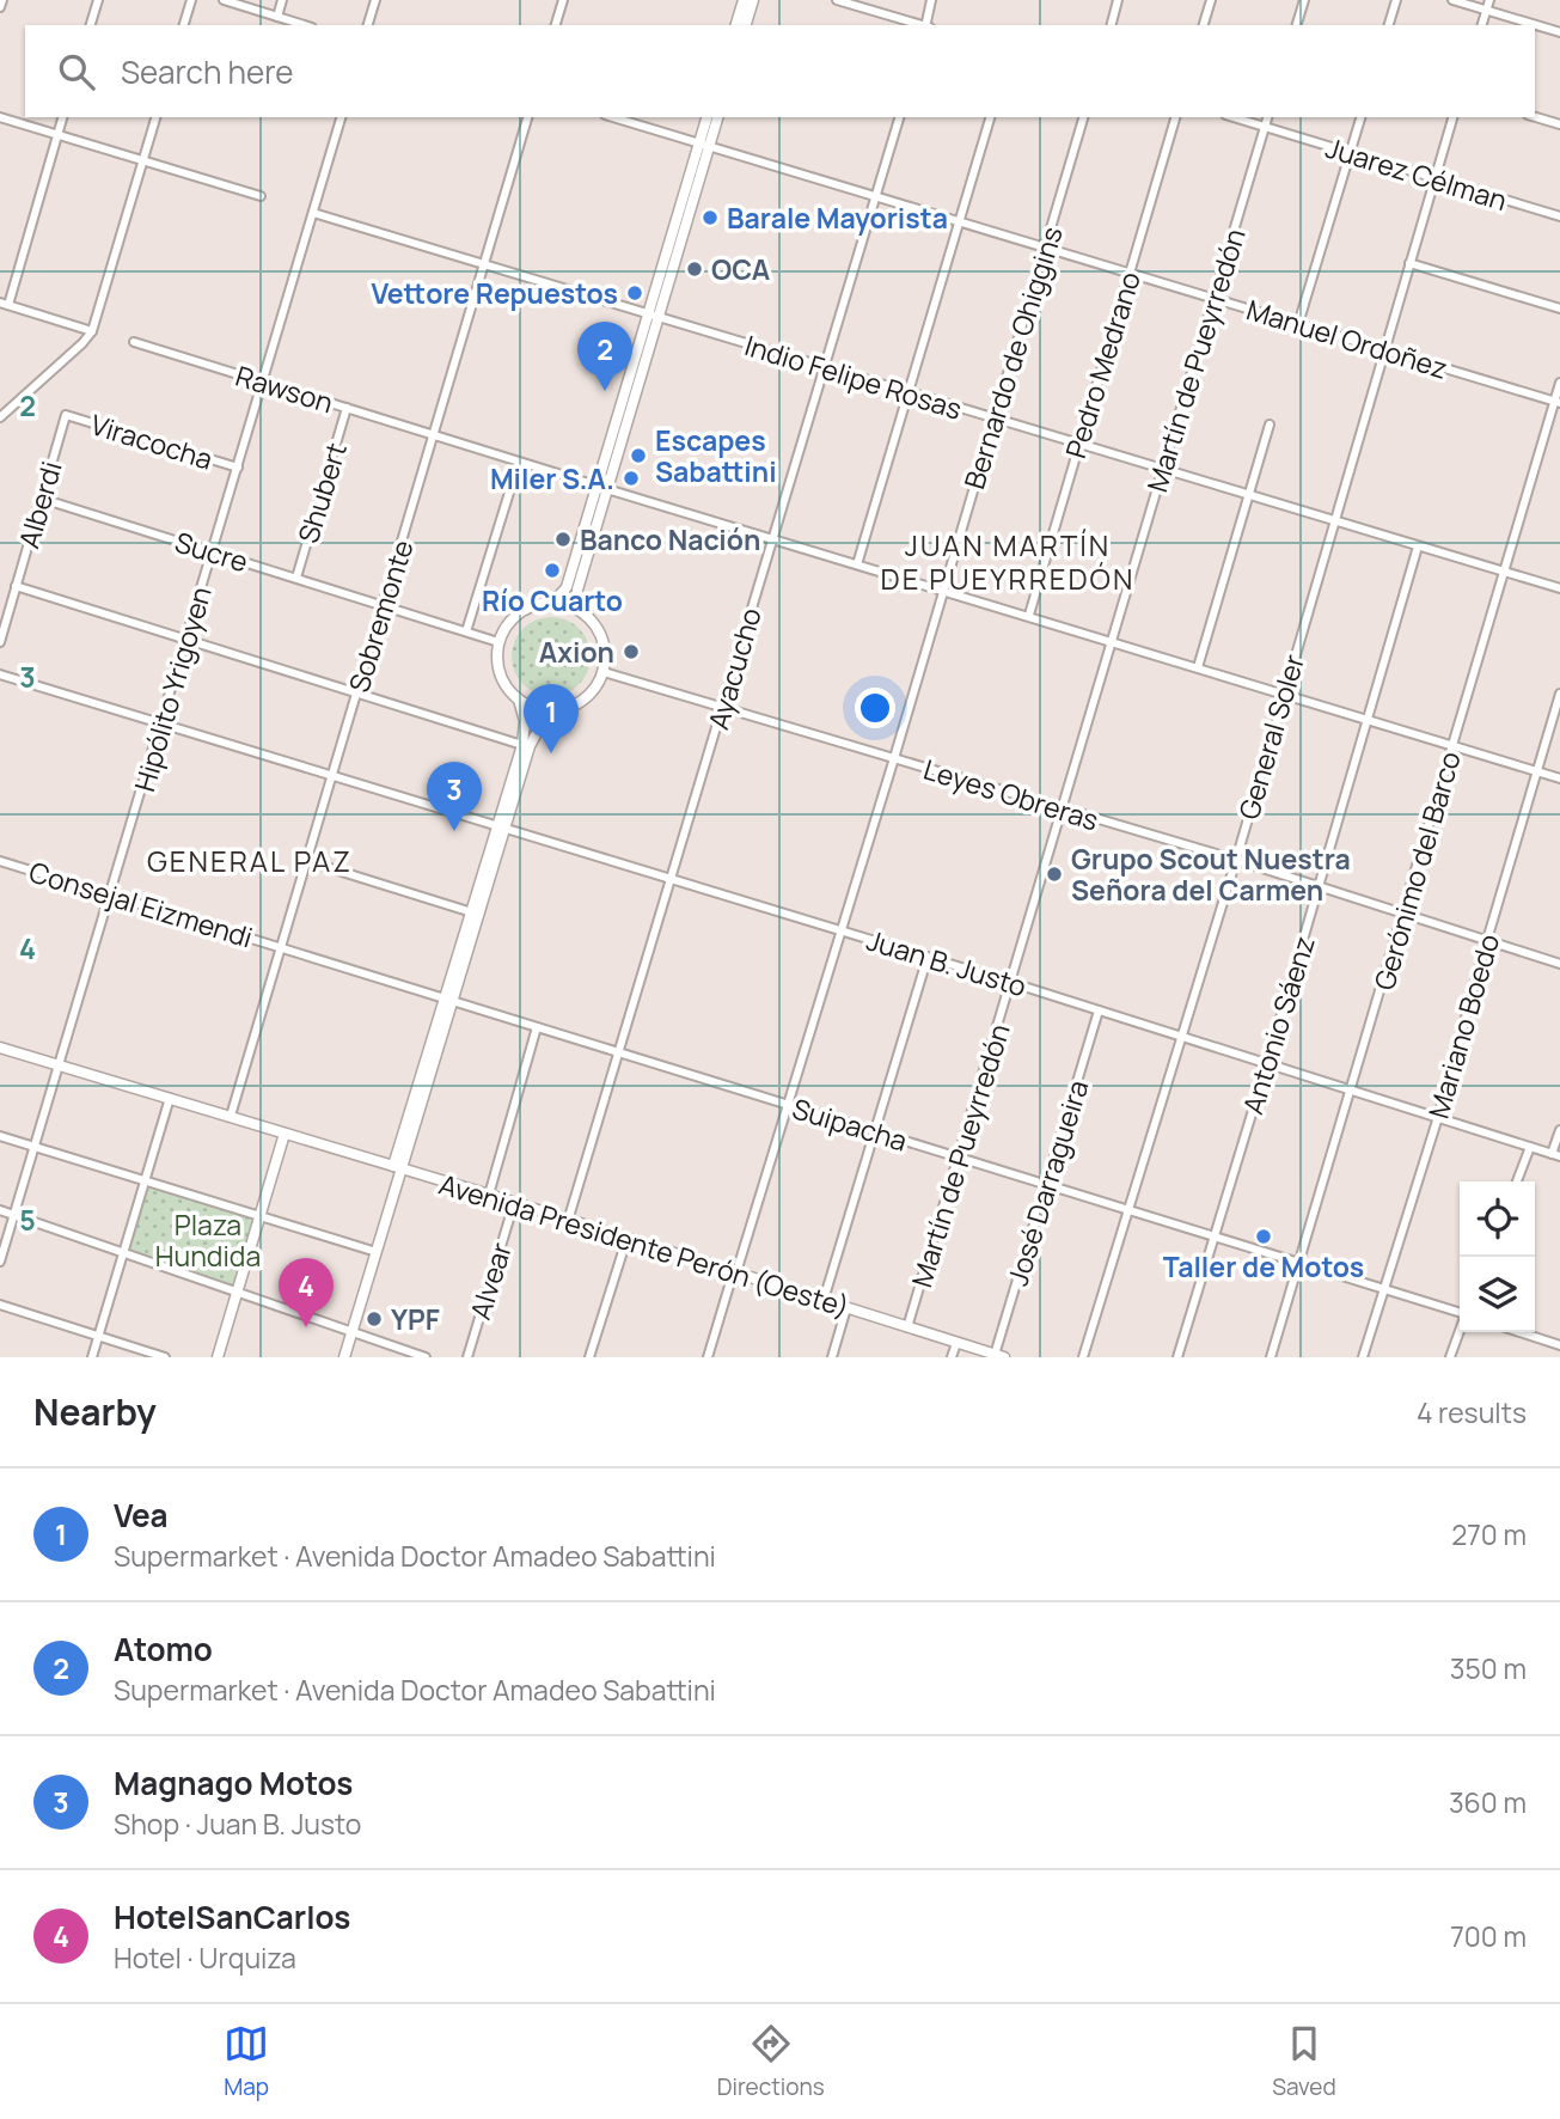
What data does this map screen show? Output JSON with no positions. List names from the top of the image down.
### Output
{
  "streets": {
    "main road": ["Avenida Presidente Perón (Oeste)"],
    "street": [
      "Juarez Célman",
      "Manuel Ordoñez",
      "Bernardo de Ohiggins",
      "Martín de Pueyrredón",
      "Pedro Medrano",
      "Indio Felipe Rosas",
      "Rawson",
      "Viracocha",
      "Shubert",
      "Alberdi",
      "Sucre",
      "Sobremonte",
      "Ayacucho",
      "Hipólito Yrigoyen",
      "General Soler",
      "Leyes Obreras",
      "Gerónimo del Barco",
      "Consejal Eizmendi",
      "Juan B. Justo",
      "Antonio Sáenz",
      "Mariano Boedo",
      "Suipacha",
      "José Darragueira",
      "Alvear"
    ]
  },
  "crossings": [
    ["Juarez Célman", "Martín de Pueyrredón"],
    ["Juarez Célman", "General Soler"],
    ["Manuel Ordoñez", "Bernardo de Ohiggins"],
    ["Manuel Ordoñez", "Martín de Pueyrredón"],
    ["Manuel Ordoñez", "Pedro Medrano"],
    ["Manuel Ordoñez", "Ayacucho"],
    ["Manuel Ordoñez", "General Soler"],
    ["Manuel Ordoñez", "Gerónimo del Barco"],
    ["Bernardo de Ohiggins", "Indio Felipe Rosas"],
    ["Bernardo de Ohiggins", "Rawson"],
    ["Bernardo de Ohiggins", "Leyes Obreras"],
    ["Bernardo de Ohiggins", "Juan B. Justo"],
    ["Bernardo de Ohiggins", "Suipacha"],
    ["Bernardo de Ohiggins", "Avenida Presidente Perón (Oeste)"],
    ["Martín de Pueyrredón", "Indio Felipe Rosas"],
    ["Martín de Pueyrredón", "Rawson"],
    ["Martín de Pueyrredón", "Leyes Obreras"],
    ["Martín de Pueyrredón", "Juan B. Justo"],
    ["Martín de Pueyrredón", "Suipacha"],
    ["Martín de Pueyrredón", "Avenida Presidente Perón (Oeste)"],
    ["Pedro Medrano", "Indio Felipe Rosas"],
    ["Pedro Medrano", "Rawson"],
    ["Indio Felipe Rosas", "Sobremonte"],
    ["Indio Felipe Rosas", "Ayacucho"],
    ["Indio Felipe Rosas", "Hipólito Yrigoyen"],
    ["Indio Felipe Rosas", "General Soler"],
    ["Indio Felipe Rosas", "Gerónimo del Barco"],
    ["Indio Felipe Rosas", "Antonio Sáenz"],
    ["Rawson", "Shubert"],
    ["Rawson", "Sobremonte"],
    ["Rawson", "Ayacucho"],
    ["Rawson", "Hipólito Yrigoyen"],
    ["Rawson", "General Soler"],
    ["Rawson", "Gerónimo del Barco"],
    ["Rawson", "Antonio Sáenz"],
    ["Rawson", "Mariano Boedo"],
    ["Viracocha", "Alberdi"],
    ["Viracocha", "Hipólito Yrigoyen"],
    ["Shubert", "Sucre"],
    ["Alberdi", "Sucre"],
    ["Sucre", "Sobremonte"],
    ["Sucre", "Hipólito Yrigoyen"],
    ["Sobremonte", "Consejal Eizmendi"],
    ["Sobremonte", "Juan B. Justo"],
    ["Sobremonte", "Suipacha"],
    ["Sobremonte", "Avenida Presidente Perón (Oeste)"],
    ["Ayacucho", "Leyes Obreras"],
    ["Ayacucho", "Juan B. Justo"],
    ["Ayacucho", "Suipacha"],
    ["Ayacucho", "Avenida Presidente Perón (Oeste)"],
    ["Hipólito Yrigoyen", "Consejal Eizmendi"],
    ["Hipólito Yrigoyen", "Juan B. Justo"],
    ["Hipólito Yrigoyen", "Avenida Presidente Perón (Oeste)"],
    ["General Soler", "Leyes Obreras"],
    ["General Soler", "Juan B. Justo"],
    ["General Soler", "Suipacha"],
    ["Leyes Obreras", "Gerónimo del Barco"],
    ["Leyes Obreras", "Antonio Sáenz"],
    ["Leyes Obreras", "Mariano Boedo"],
    ["Gerónimo del Barco", "Juan B. Justo"],
    ["Gerónimo del Barco", "Suipacha"],
    ["Consejal Eizmendi", "Suipacha"],
    ["Juan B. Justo", "Antonio Sáenz"],
    ["Juan B. Justo", "Mariano Boedo"],
    ["Juan B. Justo", "José Darragueira"],
    ["Antonio Sáenz", "Suipacha"],
    ["Mariano Boedo", "Suipacha"],
    ["Suipacha", "José Darragueira"],
    ["José Darragueira", "Avenida Presidente Perón (Oeste)"],
    ["Avenida Presidente Perón (Oeste)", "Alvear"]
  ],
  "districts": ["JUAN MARTÍN DE PUEYRREDÓN", "GENERAL PAZ"],
  "parks": ["Plaza Hundida"],
  "places": [
    "Barale Mayorista",
    "OCA",
    "Vettore Repuestos",
    "Escapes Sabattini",
    "Miler S.A.",
    "Banco Nación",
    "Río Cuarto",
    "Axion",
    "Grupo Scout Nuestra Señora del Carmen",
    "Taller de Motos",
    "YPF"
  ],
  "page": {
    "search": "Search here",
    "pins": [
      "2",
      "1",
      "3",
      "4"
    ],
    "heading": ["Nearby", "4 results"],
    "list": [
      {
        "mark": "1",
        "name": "Vea",
        "note": "Supermarket · Avenida Doctor Amadeo Sabattini",
        "value": "270 m"
      },
      {
        "mark": "2",
        "name": "Atomo",
        "note": "Supermarket · Avenida Doctor Amadeo Sabattini",
        "value": "350 m"
      },
      {
        "mark": "3",
        "name": "Magnago Motos",
        "note": "Shop · Juan B. Justo",
        "value": "360 m"
      },
      {
        "mark": "4",
        "name": "HotelSanCarlos",
        "note": "Hotel · Urquiza",
        "value": "700 m"
      }
    ],
    "nav": ["Map", "Directions", "Saved"]
  },
  "grid": {
    "rows": [
      "2",
      "3",
      "4",
      "5"
    ]
  }
}
